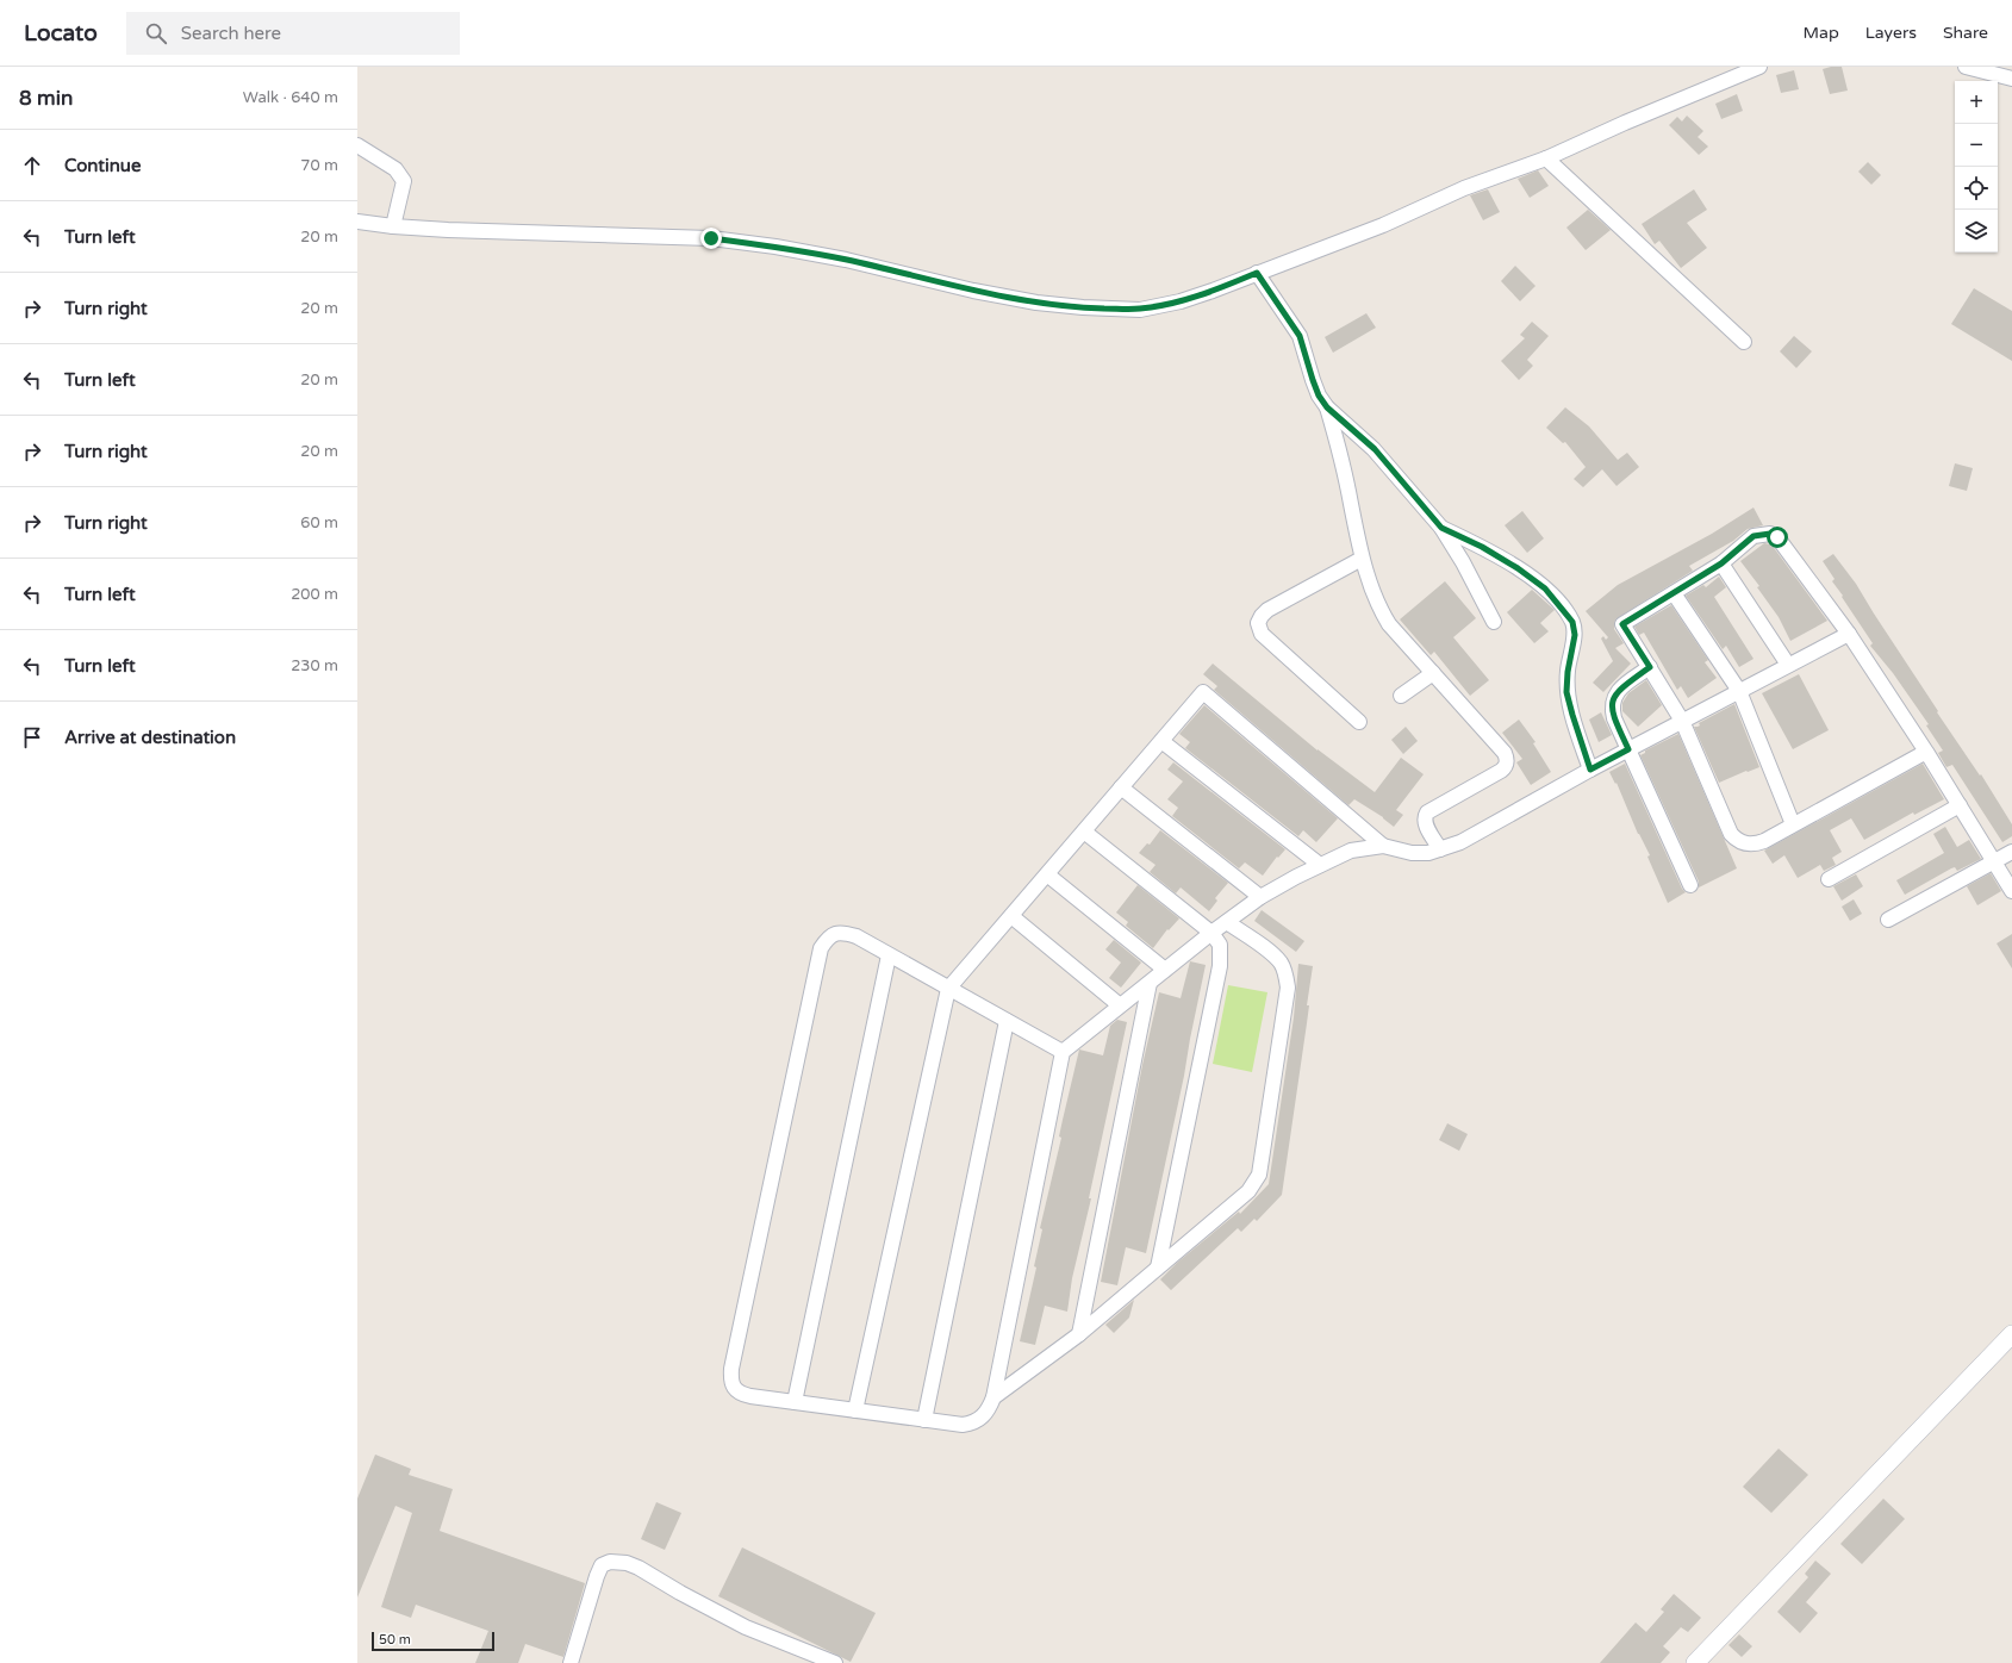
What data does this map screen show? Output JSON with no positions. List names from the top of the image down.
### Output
{
  "scale_bar": "50 m",
  "page": {
    "header": "Locato",
    "search": "Search here",
    "nav": ["Map", "Layers", "Share"],
    "heading": ["8 min", "Walk · 640 m"],
    "map_buttons": ["+", "−"],
    "list": [
      ["Continue", "70 m"],
      ["Turn left", "20 m"],
      ["Turn right", "20 m"],
      ["Turn left", "20 m"],
      ["Turn right", "20 m"],
      ["Turn right", "60 m"],
      ["Turn left", "200 m"],
      ["Turn left", "230 m"],
      "Arrive at destination"
    ],
    "scale": "50 m"
  }
}
